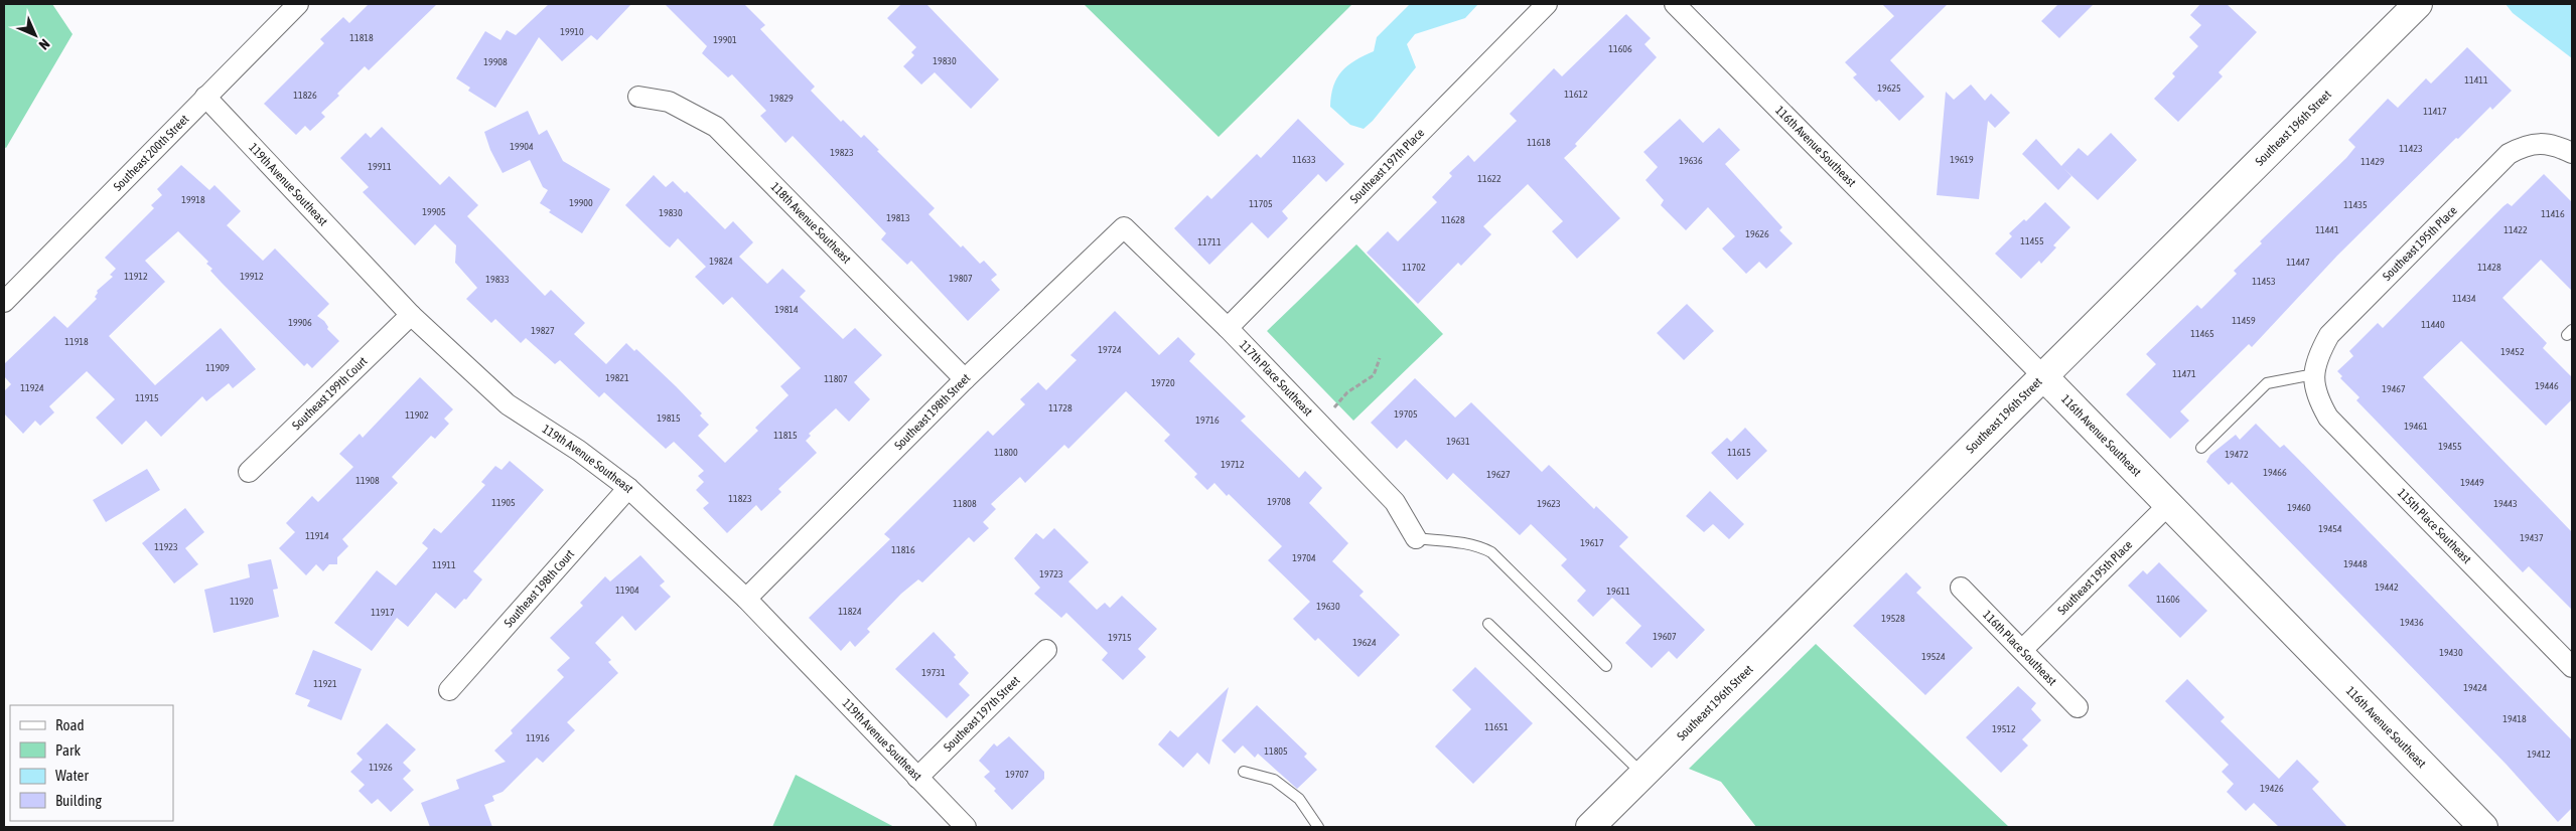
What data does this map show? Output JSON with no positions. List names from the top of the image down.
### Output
{
  "streets": {
    "street": [
      "Southeast 196th Street",
      "116th Avenue Southeast",
      "Southeast 200th Street",
      "Southeast 197th Place",
      "119th Avenue Southeast",
      "118th Avenue Southeast",
      "Southeast 195th Place",
      "117th Place Southeast",
      "Southeast 199th Court",
      "Southeast 198th Street",
      "115th Place Southeast",
      "Southeast 198th Court",
      "116th Place Southeast",
      "Southeast 197th Street"
    ]
  },
  "crossings": [
    ["Southeast 196th Street", "116th Avenue Southeast"],
    ["116th Avenue Southeast", "Southeast 195th Place"],
    ["Southeast 200th Street", "119th Avenue Southeast"],
    ["Southeast 197th Place", "117th Place Southeast"],
    ["119th Avenue Southeast", "Southeast 199th Court"],
    ["119th Avenue Southeast", "Southeast 198th Street"],
    ["119th Avenue Southeast", "Southeast 198th Court"],
    ["119th Avenue Southeast", "Southeast 197th Street"],
    ["118th Avenue Southeast", "Southeast 198th Street"],
    ["Southeast 195th Place", "115th Place Southeast"],
    ["Southeast 195th Place", "116th Place Southeast"],
    ["117th Place Southeast", "Southeast 198th Street"]
  ],
  "house_numbers": [
    "19910",
    "11818",
    "19901",
    "11606",
    "19830",
    "19908",
    "11411",
    "19625",
    "11612",
    "11826",
    "19829",
    "11417",
    "11618",
    "19904",
    "11423",
    "19823",
    "11633",
    "19619",
    "19636",
    "11429",
    "19911",
    "11622",
    "19918",
    "19900",
    "11705",
    "11435",
    "19905",
    "19830",
    "11416",
    "19813",
    "11628",
    "11441",
    "11422",
    "19626",
    "11455",
    "11711",
    "19824",
    "11447",
    "11702",
    "11428",
    "11912",
    "19912",
    "19807",
    "19833",
    "11453",
    "11434",
    "19814",
    "11459",
    "19906",
    "11440",
    "19827",
    "11465",
    "11918",
    "19724",
    "19452",
    "11909",
    "11471",
    "19821",
    "11807",
    "19720",
    "19446",
    "11924",
    "19467",
    "11915",
    "11728",
    "19705",
    "11902",
    "19815",
    "19716",
    "19461",
    "11815",
    "19631",
    "19455",
    "11800",
    "11615",
    "19472",
    "19712",
    "19466",
    "19627",
    "11908",
    "19449",
    "11823",
    "19708",
    "11905",
    "11808",
    "19623",
    "19443",
    "19460",
    "19454",
    "11914",
    "19437",
    "19617",
    "11923",
    "11816",
    "19704",
    "19448",
    "11911",
    "19723",
    "19442",
    "11904",
    "19611",
    "11606",
    "11920",
    "19630",
    "11824",
    "11917",
    "19528",
    "19436",
    "19607",
    "19715",
    "19624",
    "19430",
    "19524",
    "19731",
    "11921",
    "19424",
    "19418",
    "11651",
    "19512",
    "11916",
    "11805",
    "19412",
    "11926",
    "19707",
    "19426"
  ],
  "legend": [
    "Road",
    "Park",
    "Water",
    "Building"
  ],
  "north": "bottom right"
}
